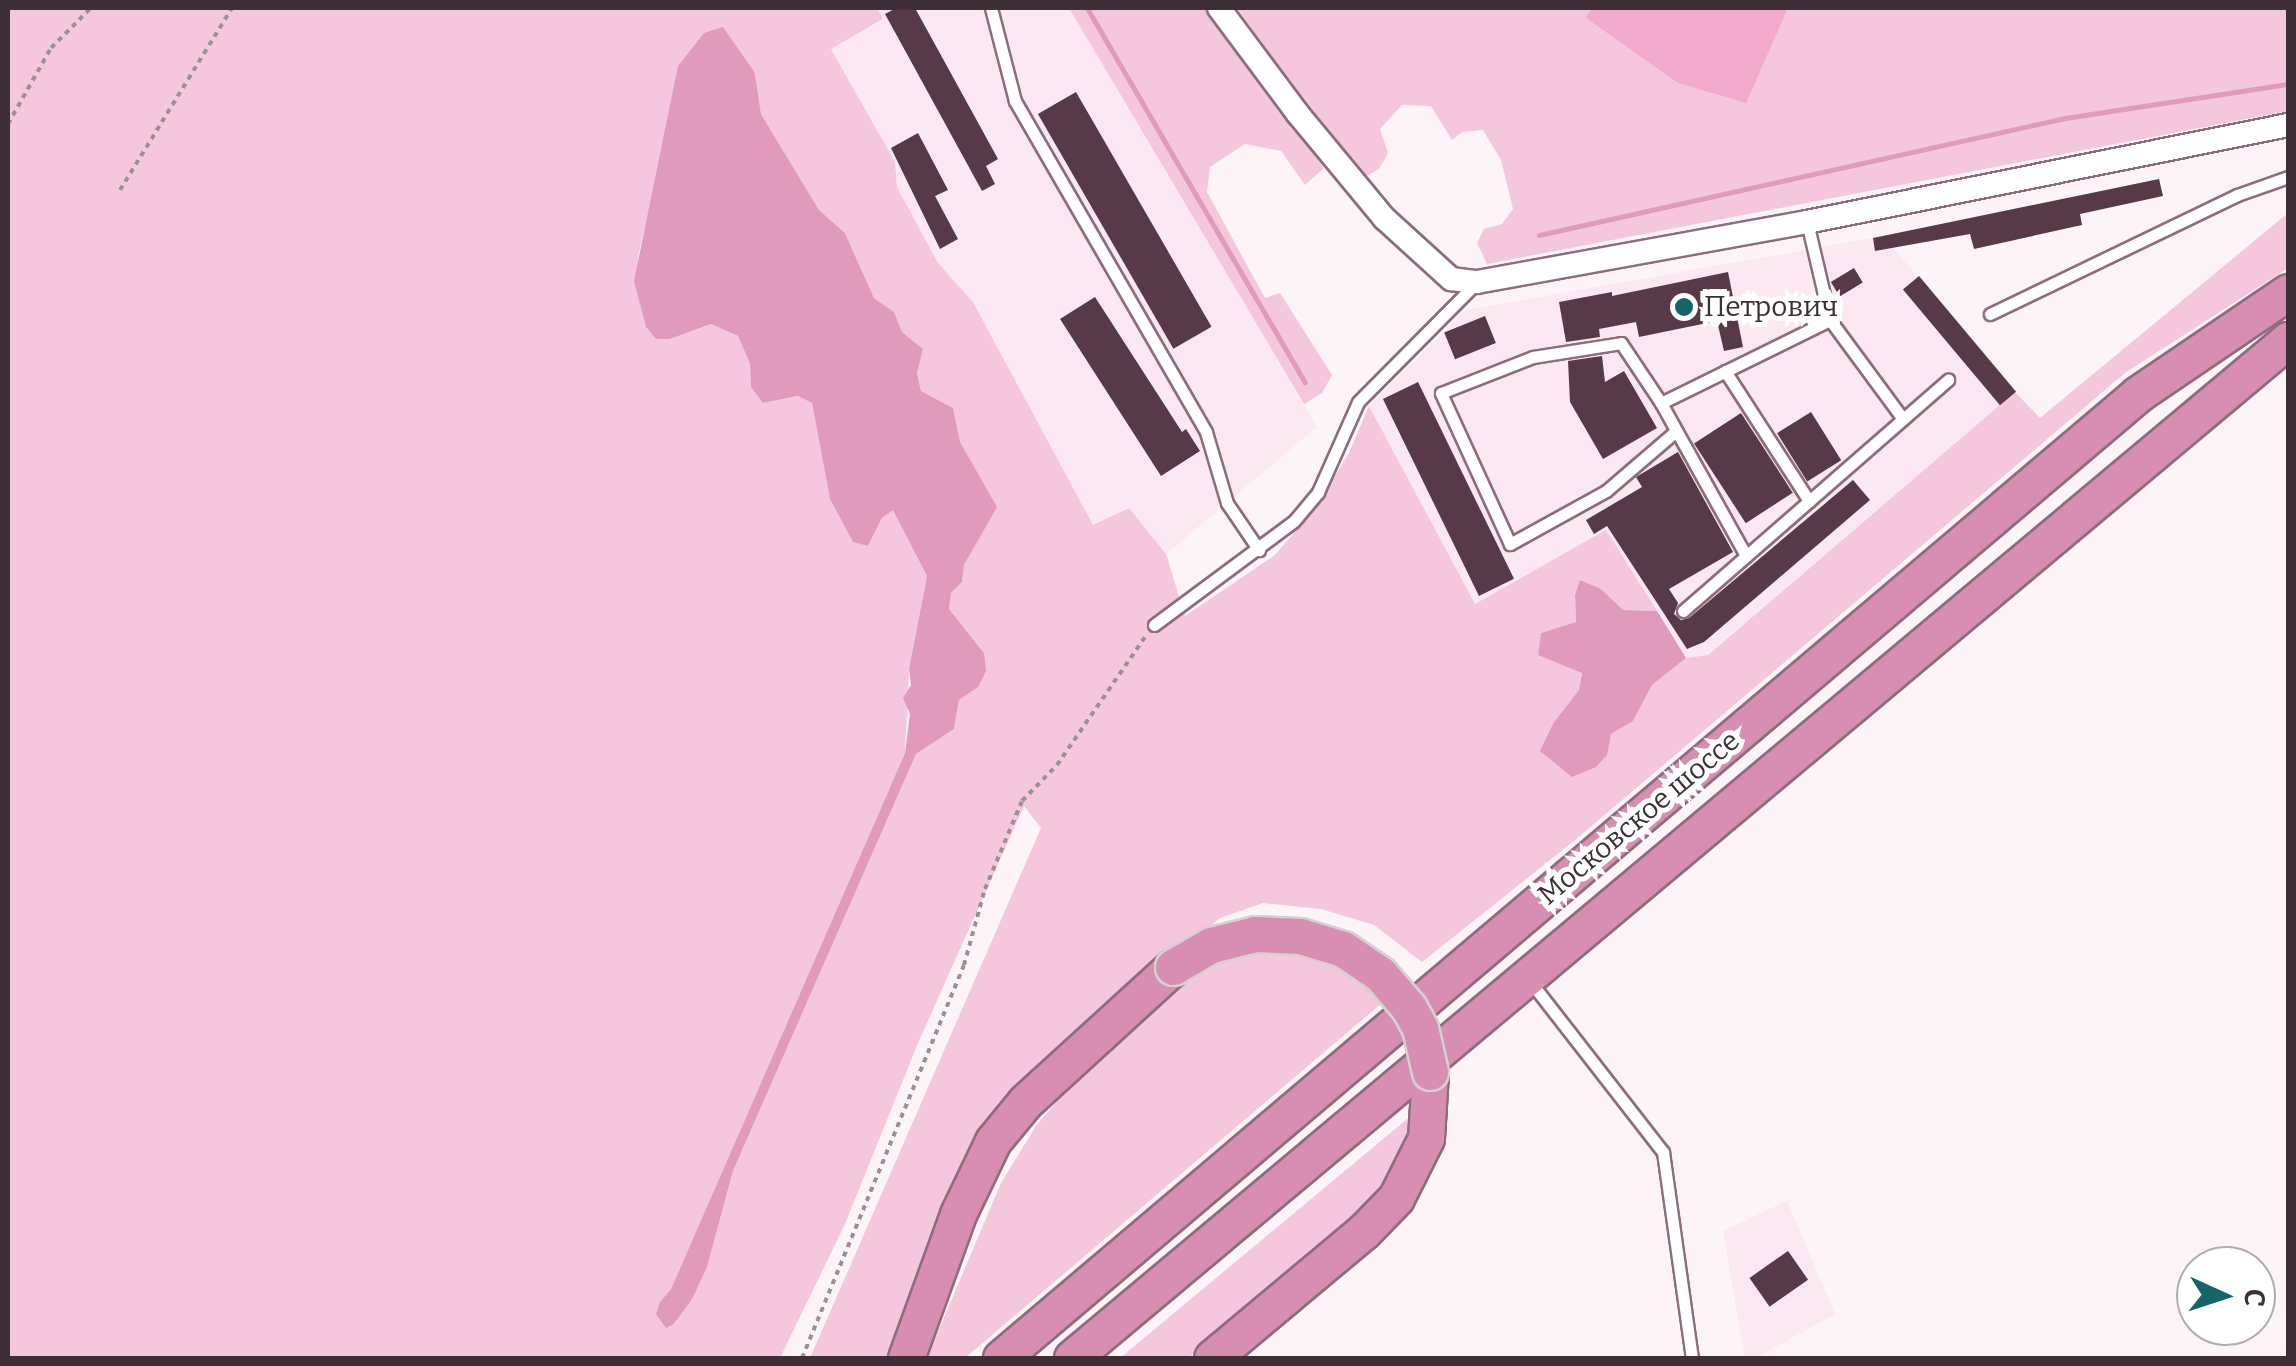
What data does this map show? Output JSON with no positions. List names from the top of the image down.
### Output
{
  "streets": {
    "highway": ["Московское шоссе"]
  },
  "places": ["Петрович"],
  "north": "right"
}
